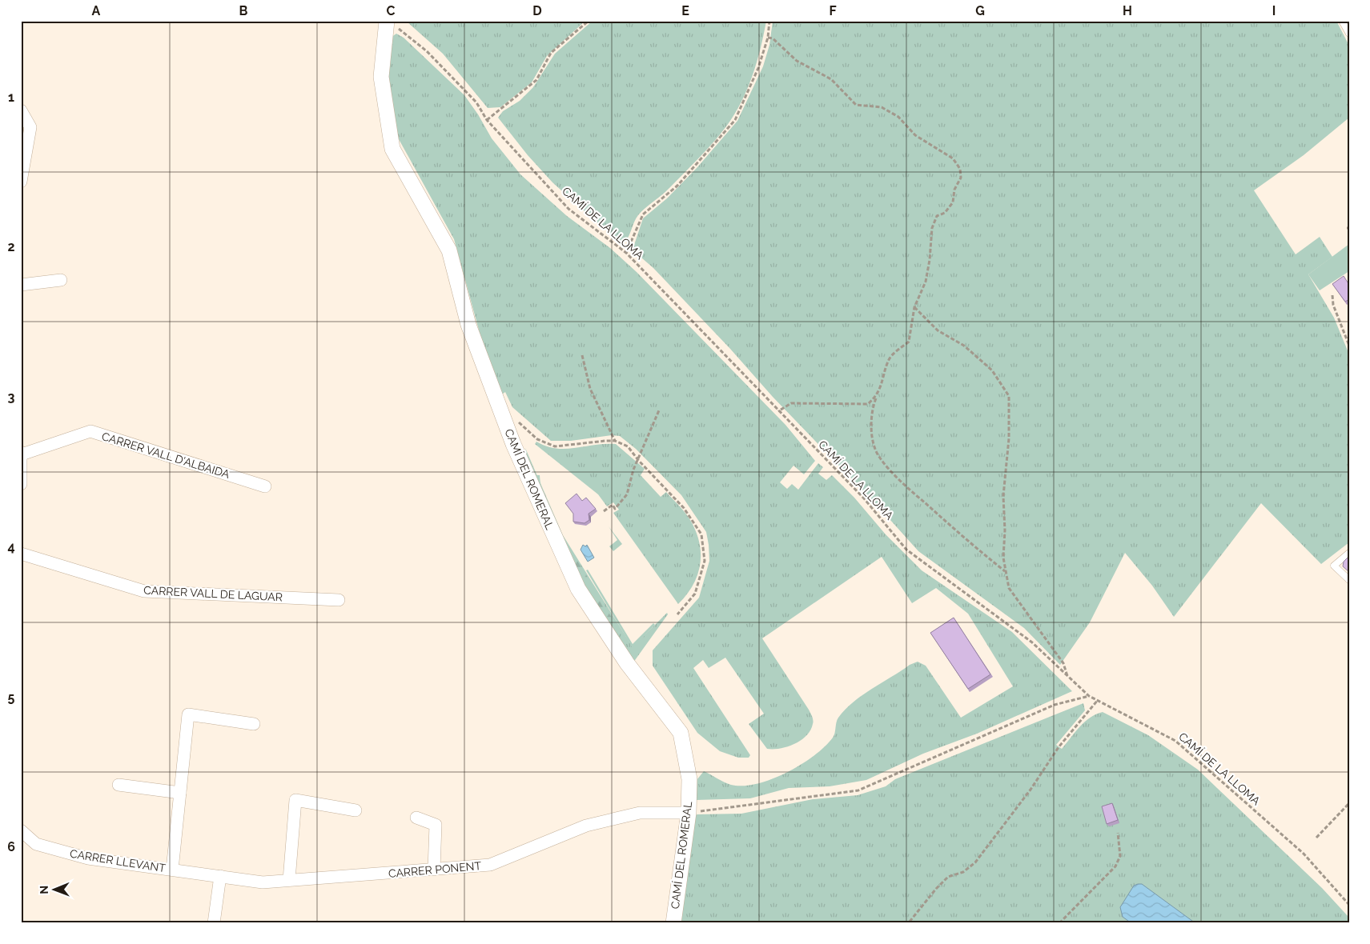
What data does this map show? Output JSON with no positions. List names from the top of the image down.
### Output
{
  "streets": {
    "street": [
      "CARRER VALL D'ALBAIDA",
      "CAMÍ DEL ROMERAL",
      "CARRER VALL DE LAGUAR",
      "CARRER LLEVANT",
      "CARRER PONENT"
    ],
    "path": ["CAMÍ DE LA LLOMA"]
  },
  "crossings": [
    ["CAMÍ DE LA LLOMA", "CAMÍ DEL ROMERAL"],
    ["CAMÍ DEL ROMERAL", "CARRER PONENT"],
    ["CARRER LLEVANT", "CARRER PONENT"]
  ],
  "north": "left",
  "grid": {
    "columns": [
      "A",
      "B",
      "C",
      "D",
      "E",
      "F",
      "G",
      "H",
      "I"
    ],
    "rows": [
      "1",
      "2",
      "3",
      "4",
      "5",
      "6"
    ]
  }
}
